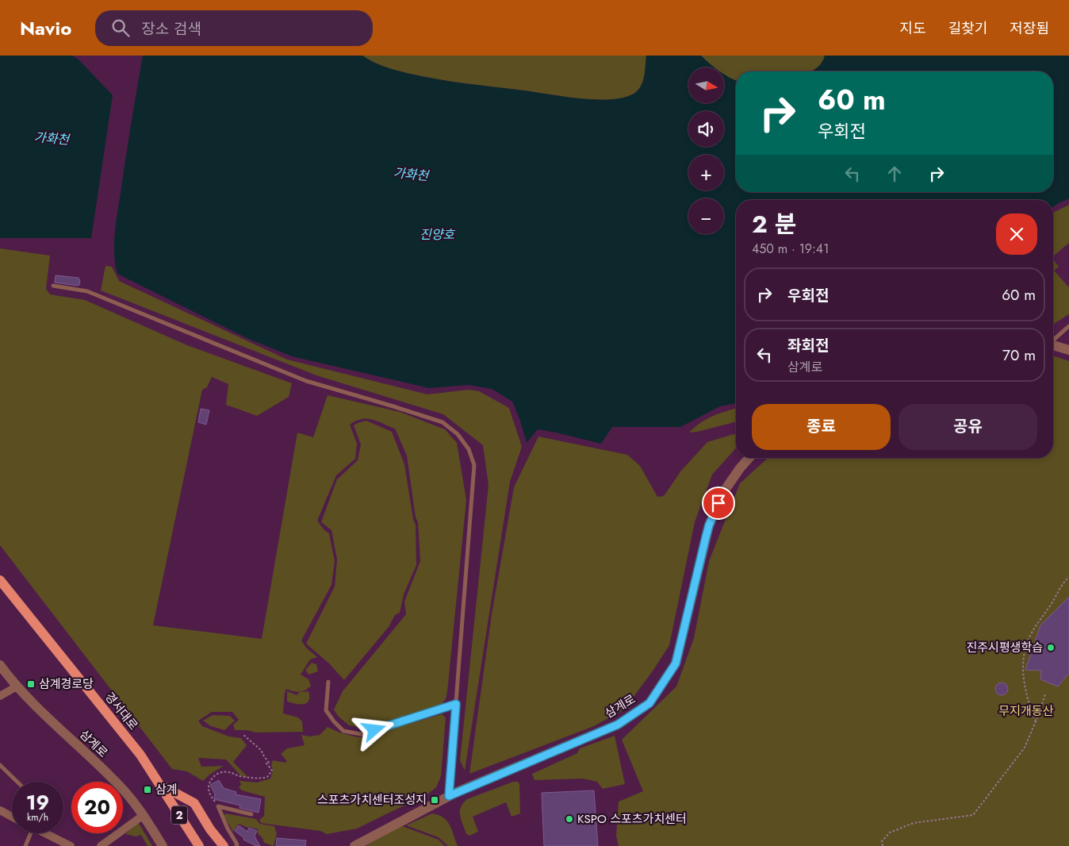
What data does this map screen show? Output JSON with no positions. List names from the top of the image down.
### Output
{
  "streets": {
    "main road": ["경서대로", "2"],
    "street": ["삼계로"]
  },
  "water": ["가화천", "진양호"],
  "parks": ["무지개동산"],
  "places": {
    "other": ["진주시평생학습", "KSPO 스포츠가치센터"],
    "transit": ["삼계경로당", "삼계", "스포츠가치센터조성지"]
  },
  "north": "right",
  "page": {
    "header": "Navio",
    "search": "장소 검색",
    "nav": ["지도", "길찾기", "저장됨"],
    "map_buttons": ["+", "−"],
    "turn": ["60 m", "우회전"],
    "heading": ["2 분", "450 m · 19:41"],
    "list": [
      {
        "name": "우회전",
        "value": "60 m"
      },
      {
        "name": "좌회전",
        "note": "삼계로",
        "value": "70 m"
      }
    ],
    "buttons": ["종료", "공유"],
    "speed": "19 km/h",
    "limit": "20"
  }
}
